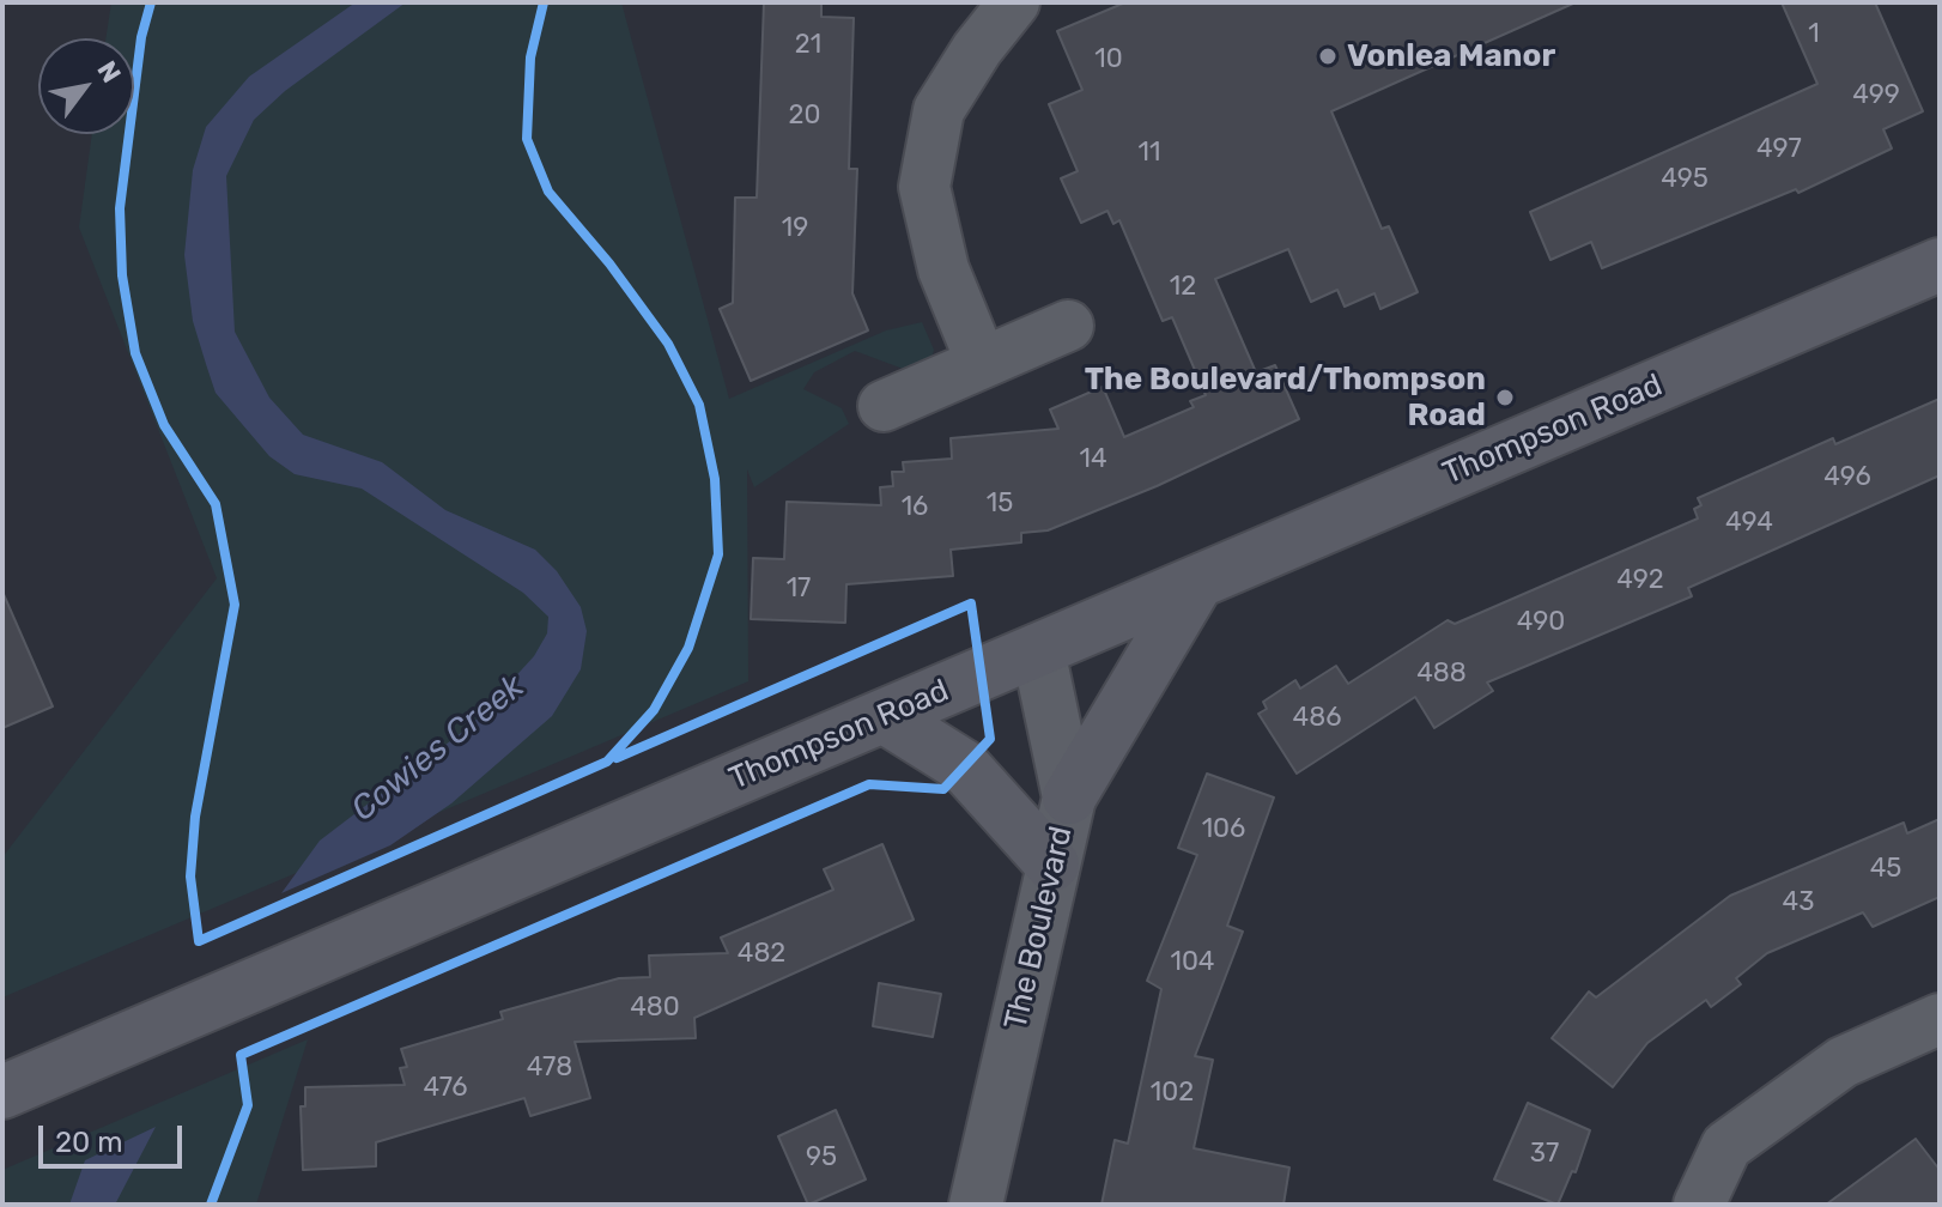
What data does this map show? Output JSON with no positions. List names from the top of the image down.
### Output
{
  "streets": {
    "main road": ["Thompson Road"],
    "street": ["The Boulevard"]
  },
  "crossings": [
    ["Thompson Road", "The Boulevard"]
  ],
  "water": ["Cowies Creek"],
  "places": ["Vonlea Manor", "The Boulevard/Thompson Road"],
  "house_numbers": [
    "1",
    "21",
    "10",
    "499",
    "20",
    "497",
    "11",
    "495",
    "19",
    "12",
    "14",
    "496",
    "15",
    "16",
    "494",
    "492",
    "17",
    "490",
    "488",
    "486",
    "106",
    "45",
    "43",
    "482",
    "104",
    "480",
    "478",
    "476",
    "102",
    "37",
    "95"
  ],
  "scale_bar": "20 m",
  "north": "top right"
}
